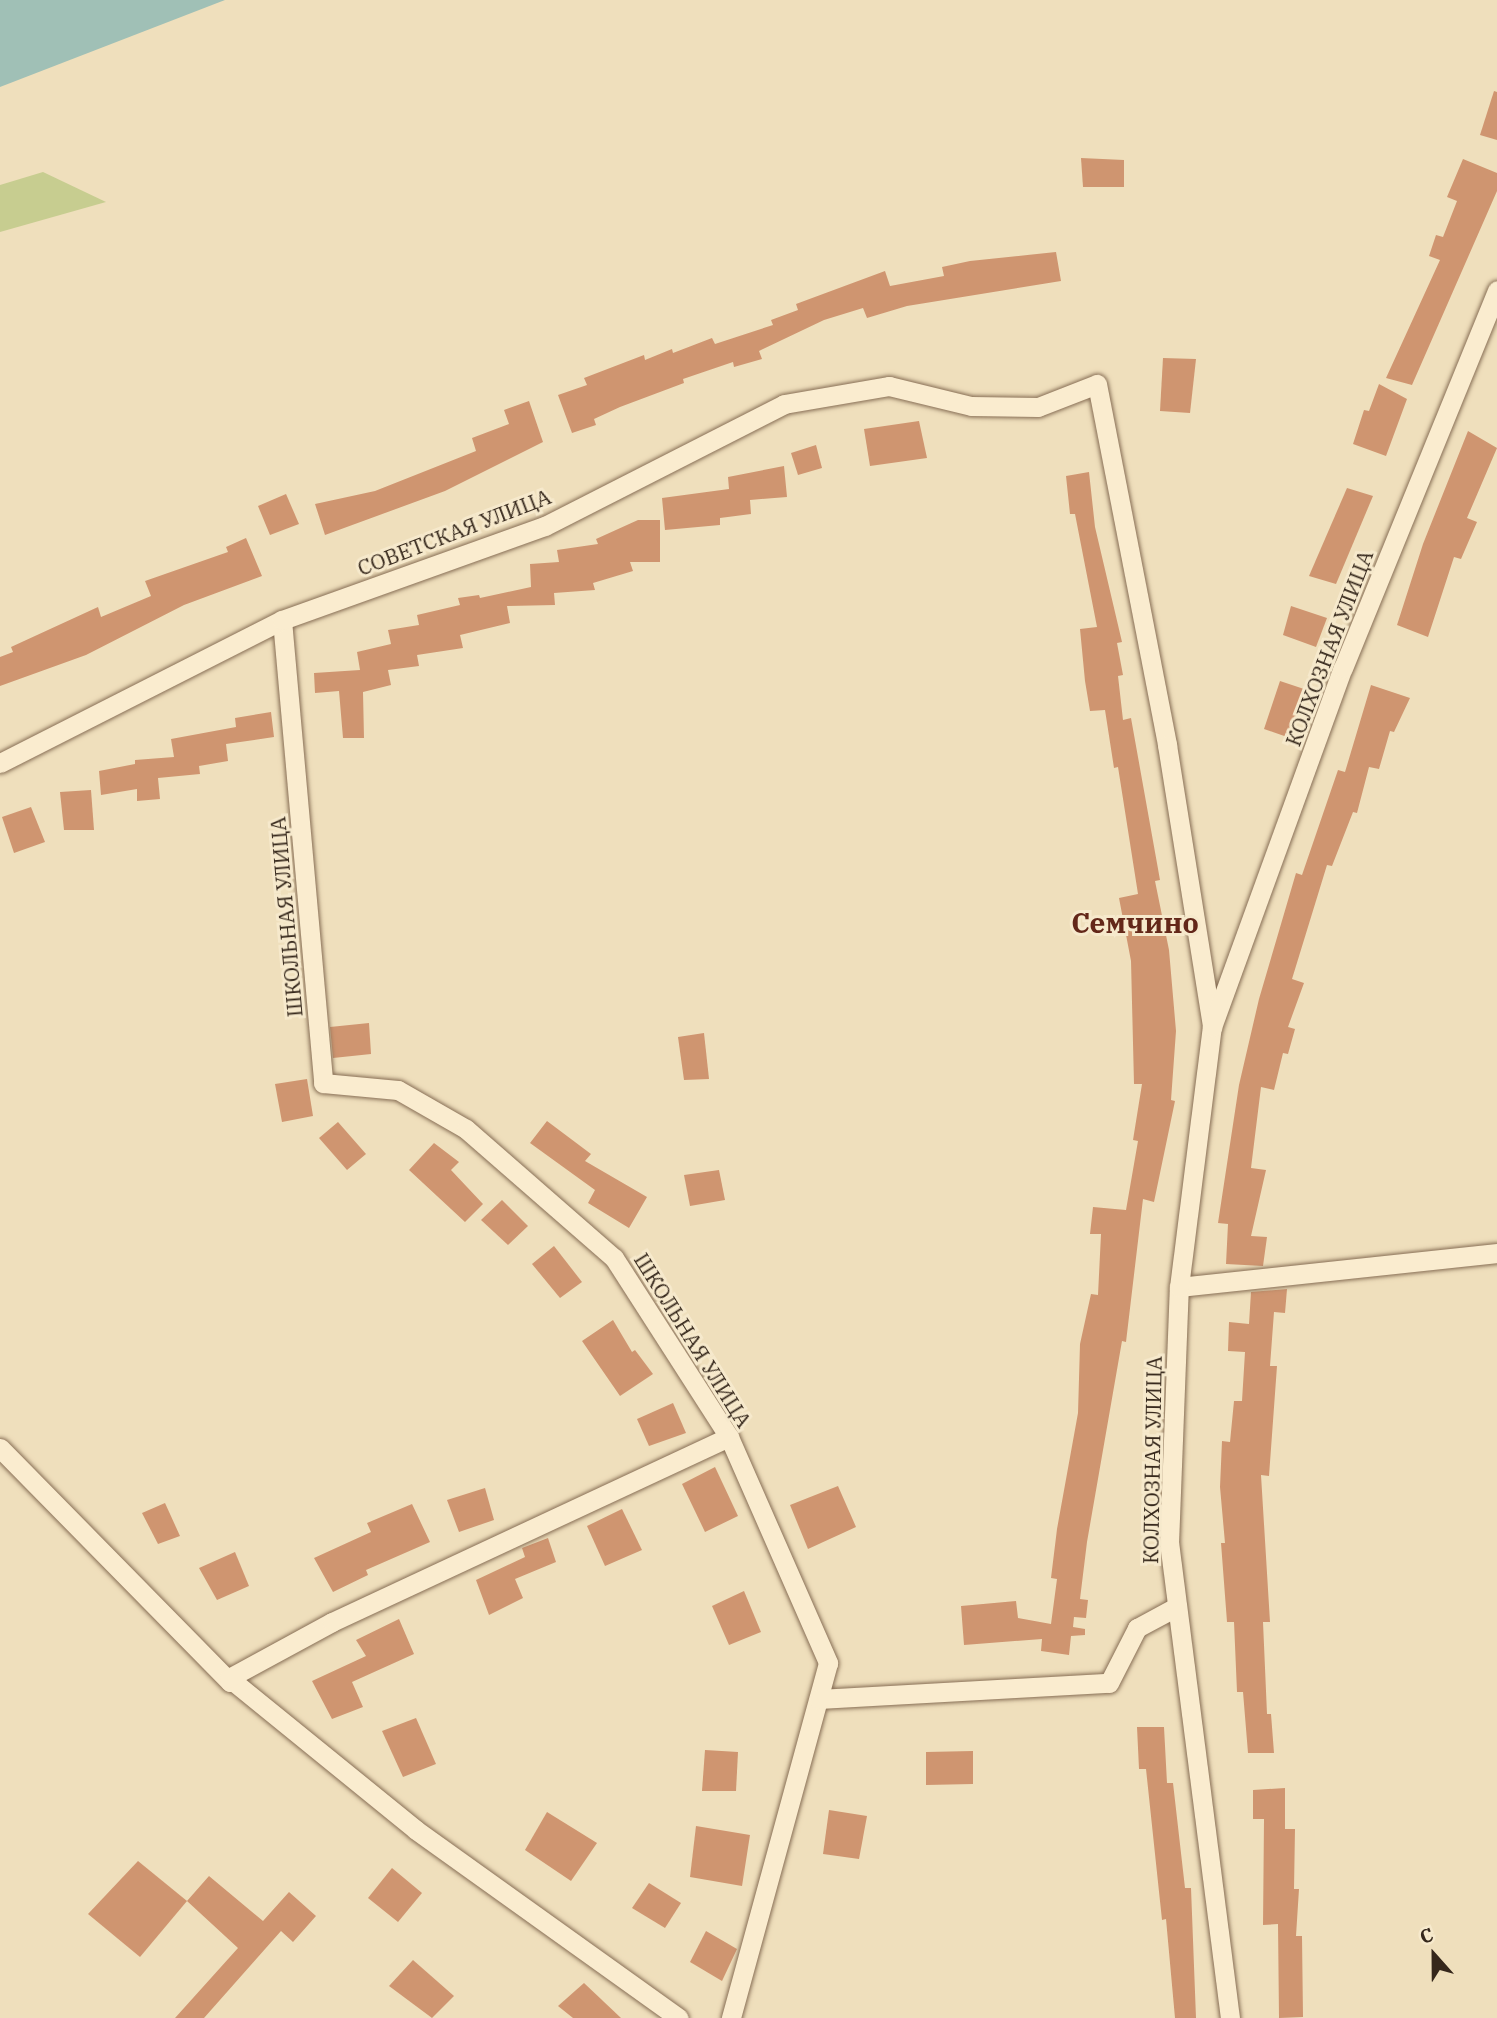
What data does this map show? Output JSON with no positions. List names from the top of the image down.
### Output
{
  "streets": {
    "street": ["СОВЕТСКАЯ УЛИЦА", "КОЛХОЗНАЯ УЛИЦА", "ШКОЛЬНАЯ УЛИЦА"]
  },
  "crossings": [
    ["СОВЕТСКАЯ УЛИЦА", "КОЛХОЗНАЯ УЛИЦА"],
    ["СОВЕТСКАЯ УЛИЦА", "ШКОЛЬНАЯ УЛИЦА"]
  ],
  "districts": ["Семчино"],
  "north": "top"
}
